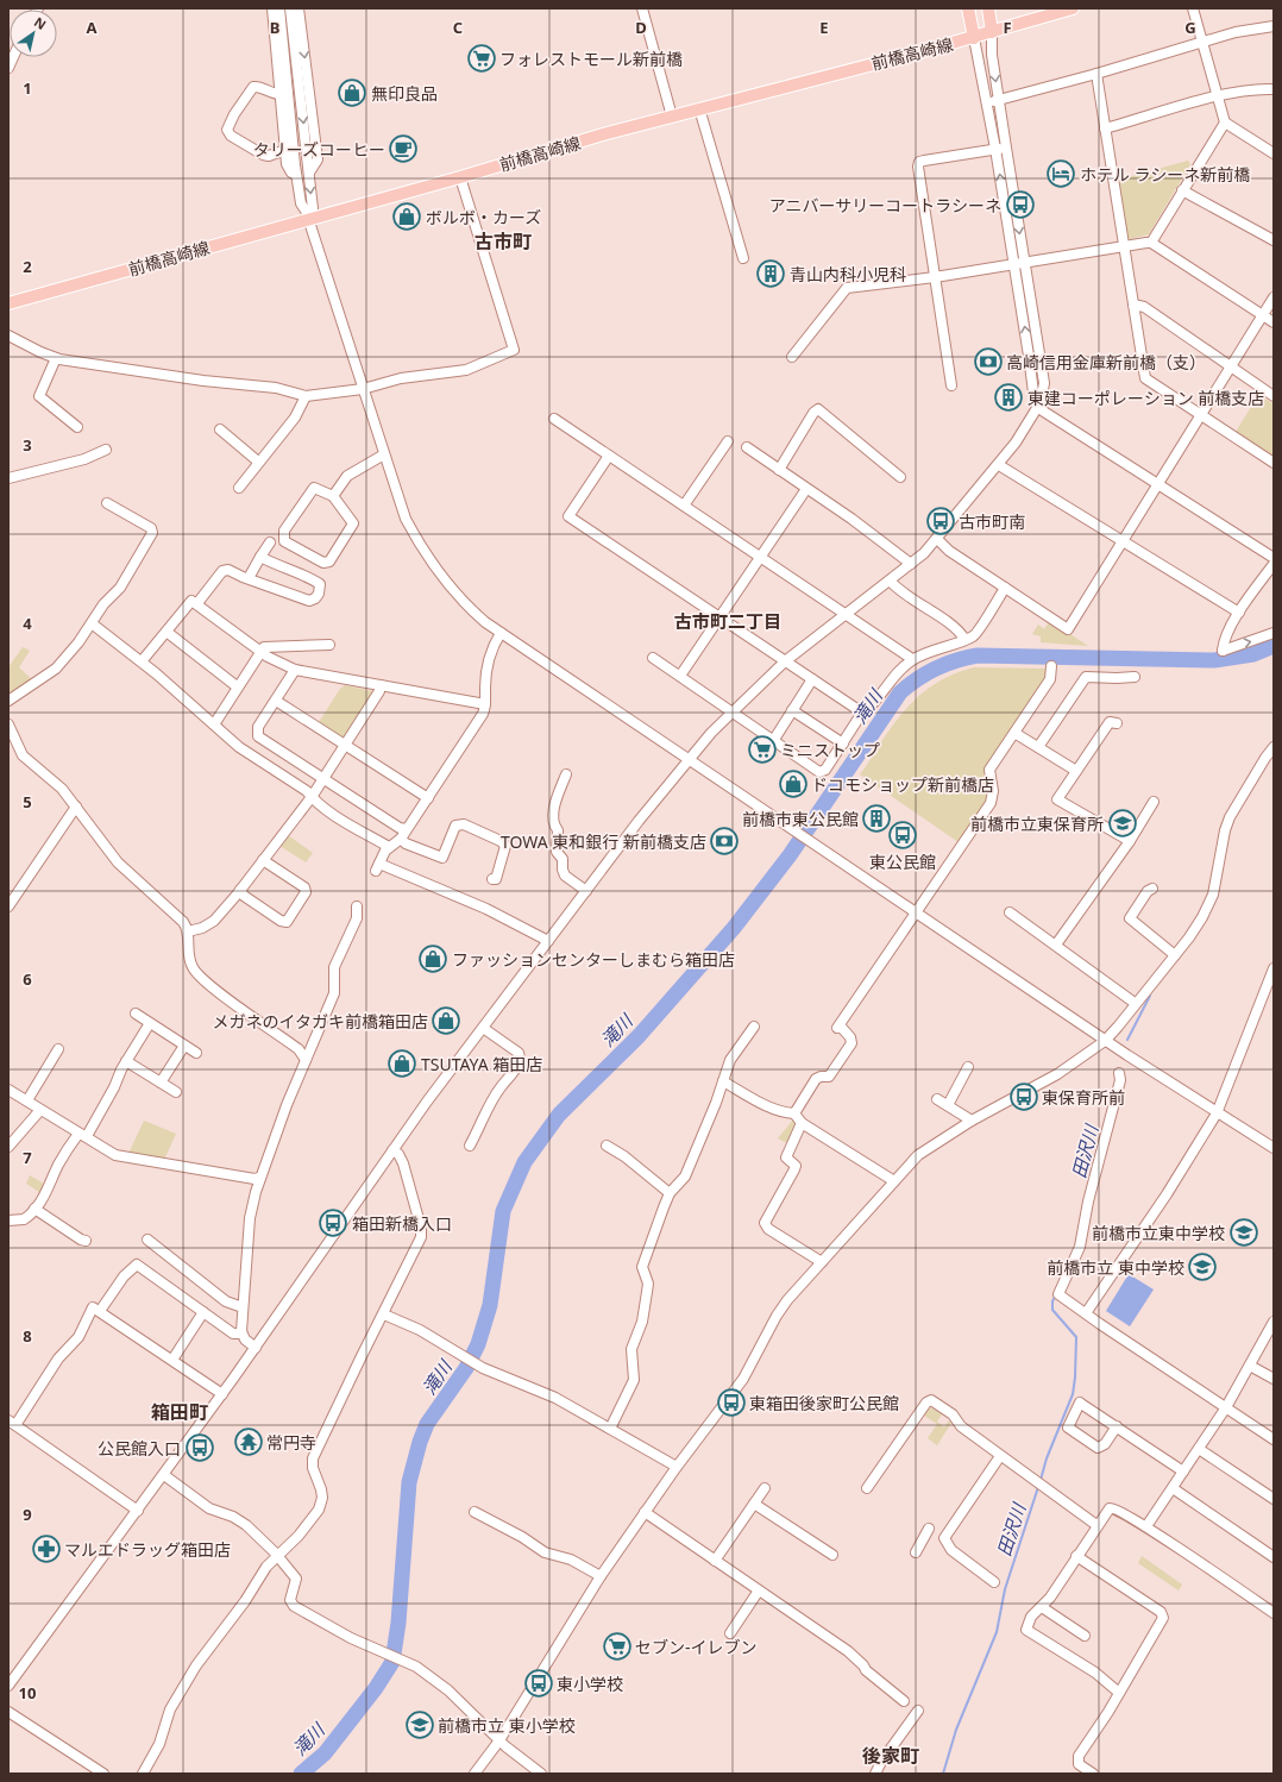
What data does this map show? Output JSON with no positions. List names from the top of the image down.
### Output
{
  "streets": {
    "main road": ["前橋高崎線"]
  },
  "districts": [
    "古市町",
    "古市町二丁目",
    "箱田町",
    "後家町"
  ],
  "water": ["滝川", "田沢川"],
  "places": {
    "supermarket": ["フォレストモール新前橋", "ミニストップ", "セブン-イレブン"],
    "shop": [
      "無印良品",
      "ボルボ・カーズ",
      "ドコモショップ新前橋店",
      "ファッションセンターしまむら箱田店",
      "メガネのイタガキ前橋箱田店",
      "TSUTAYA 箱田店"
    ],
    "cafe": ["タリーズコーヒー"],
    "hotel": ["ホテル ラシーネ新前橋"],
    "bus stop": [
      "アニバーサリーコートラシーネ",
      "古市町南",
      "東公民館",
      "東保育所前",
      "箱田新橋入口",
      "東箱田後家町公民館",
      "公民館入口",
      "東小学校"
    ],
    "building": ["青山内科小児科", "東建コーポレーション 前橋支店", "前橋市東公民館"],
    "bank": ["高崎信用金庫新前橋（支）", "TOWA 東和銀行 新前橋支店"],
    "school or university": [
      "前橋市立東保育所",
      "前橋市立東中学校",
      "前橋市立 東中学校",
      "前橋市立 東小学校"
    ],
    "temple": ["常円寺"],
    "pharmacy": ["マルエドラッグ箱田店"]
  },
  "north": "top right",
  "grid": {
    "columns": [
      "A",
      "B",
      "C",
      "D",
      "E",
      "F",
      "G"
    ],
    "rows": [
      "1",
      "2",
      "3",
      "4",
      "5",
      "6",
      "7",
      "8",
      "9",
      "10"
    ]
  }
}
